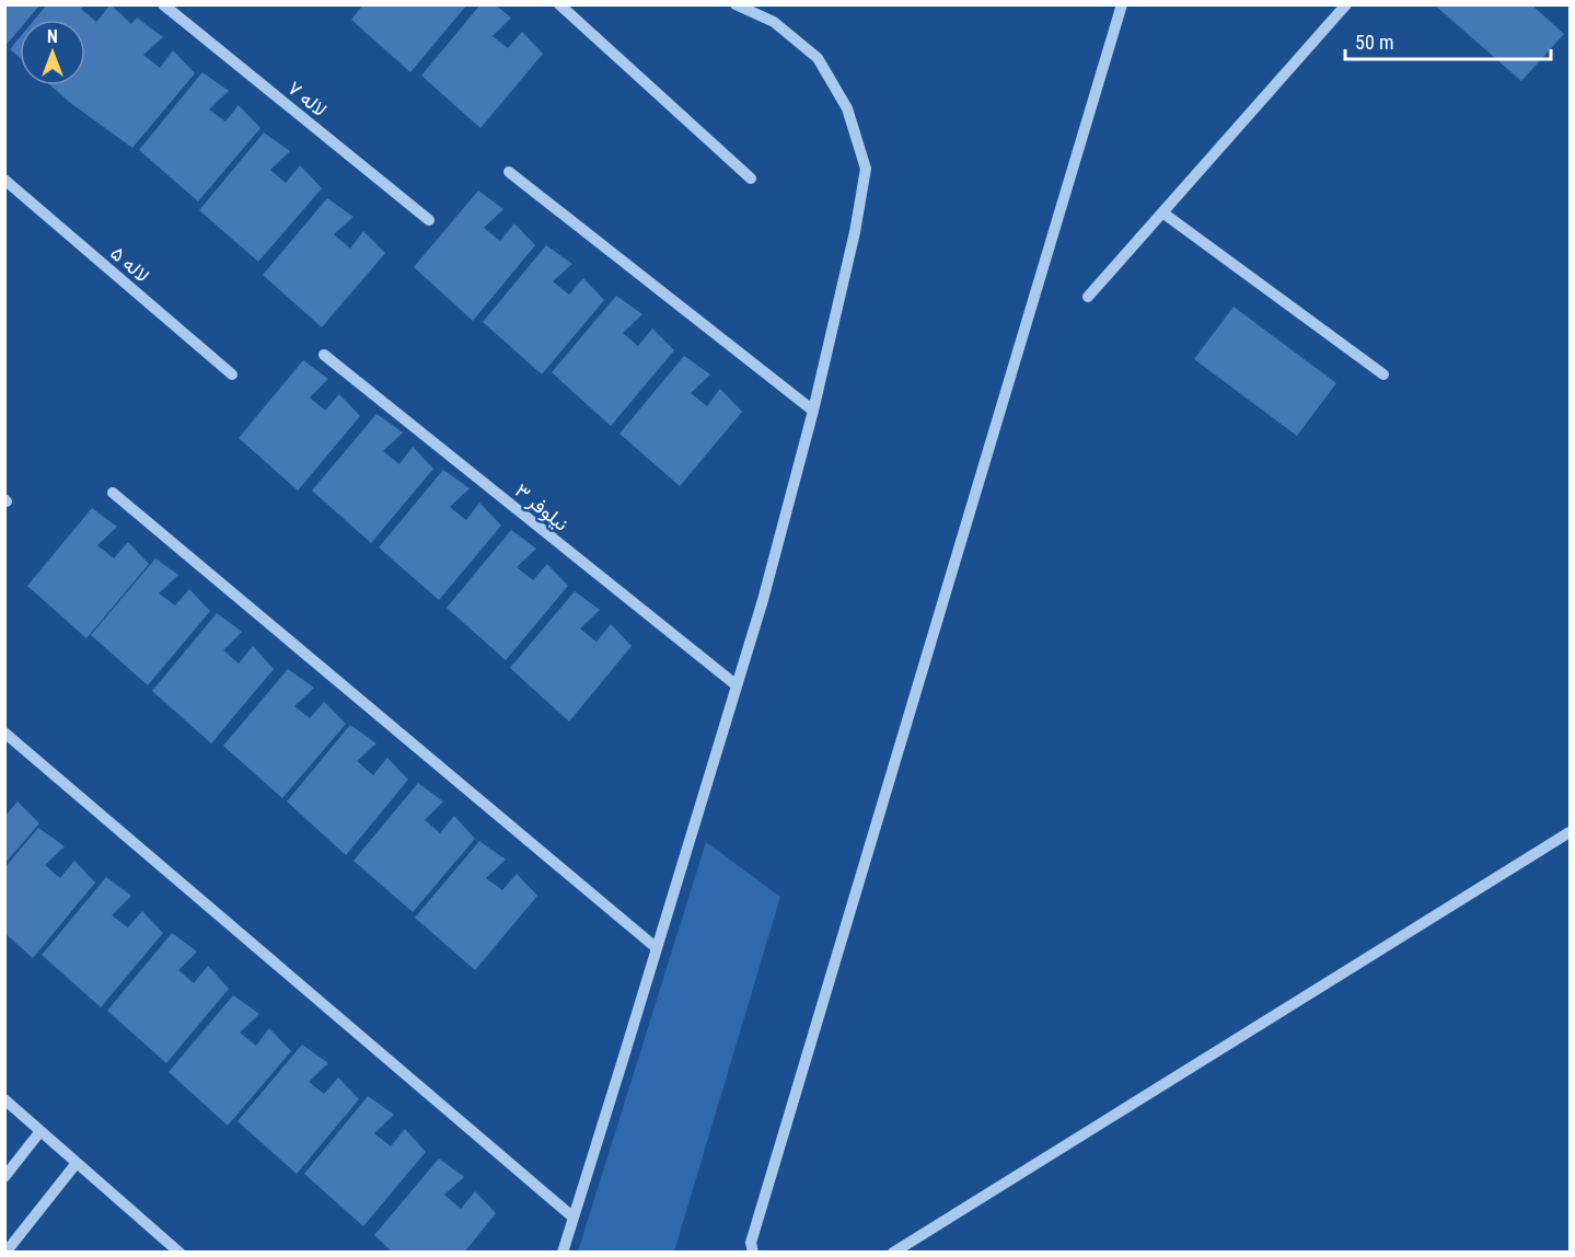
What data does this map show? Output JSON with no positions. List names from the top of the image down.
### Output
{
  "streets": {
    "street": ["لاله ٧", "لاله ۵", "نیلوفر ٣"]
  },
  "scale_bar": "50 m",
  "north": "top"
}
